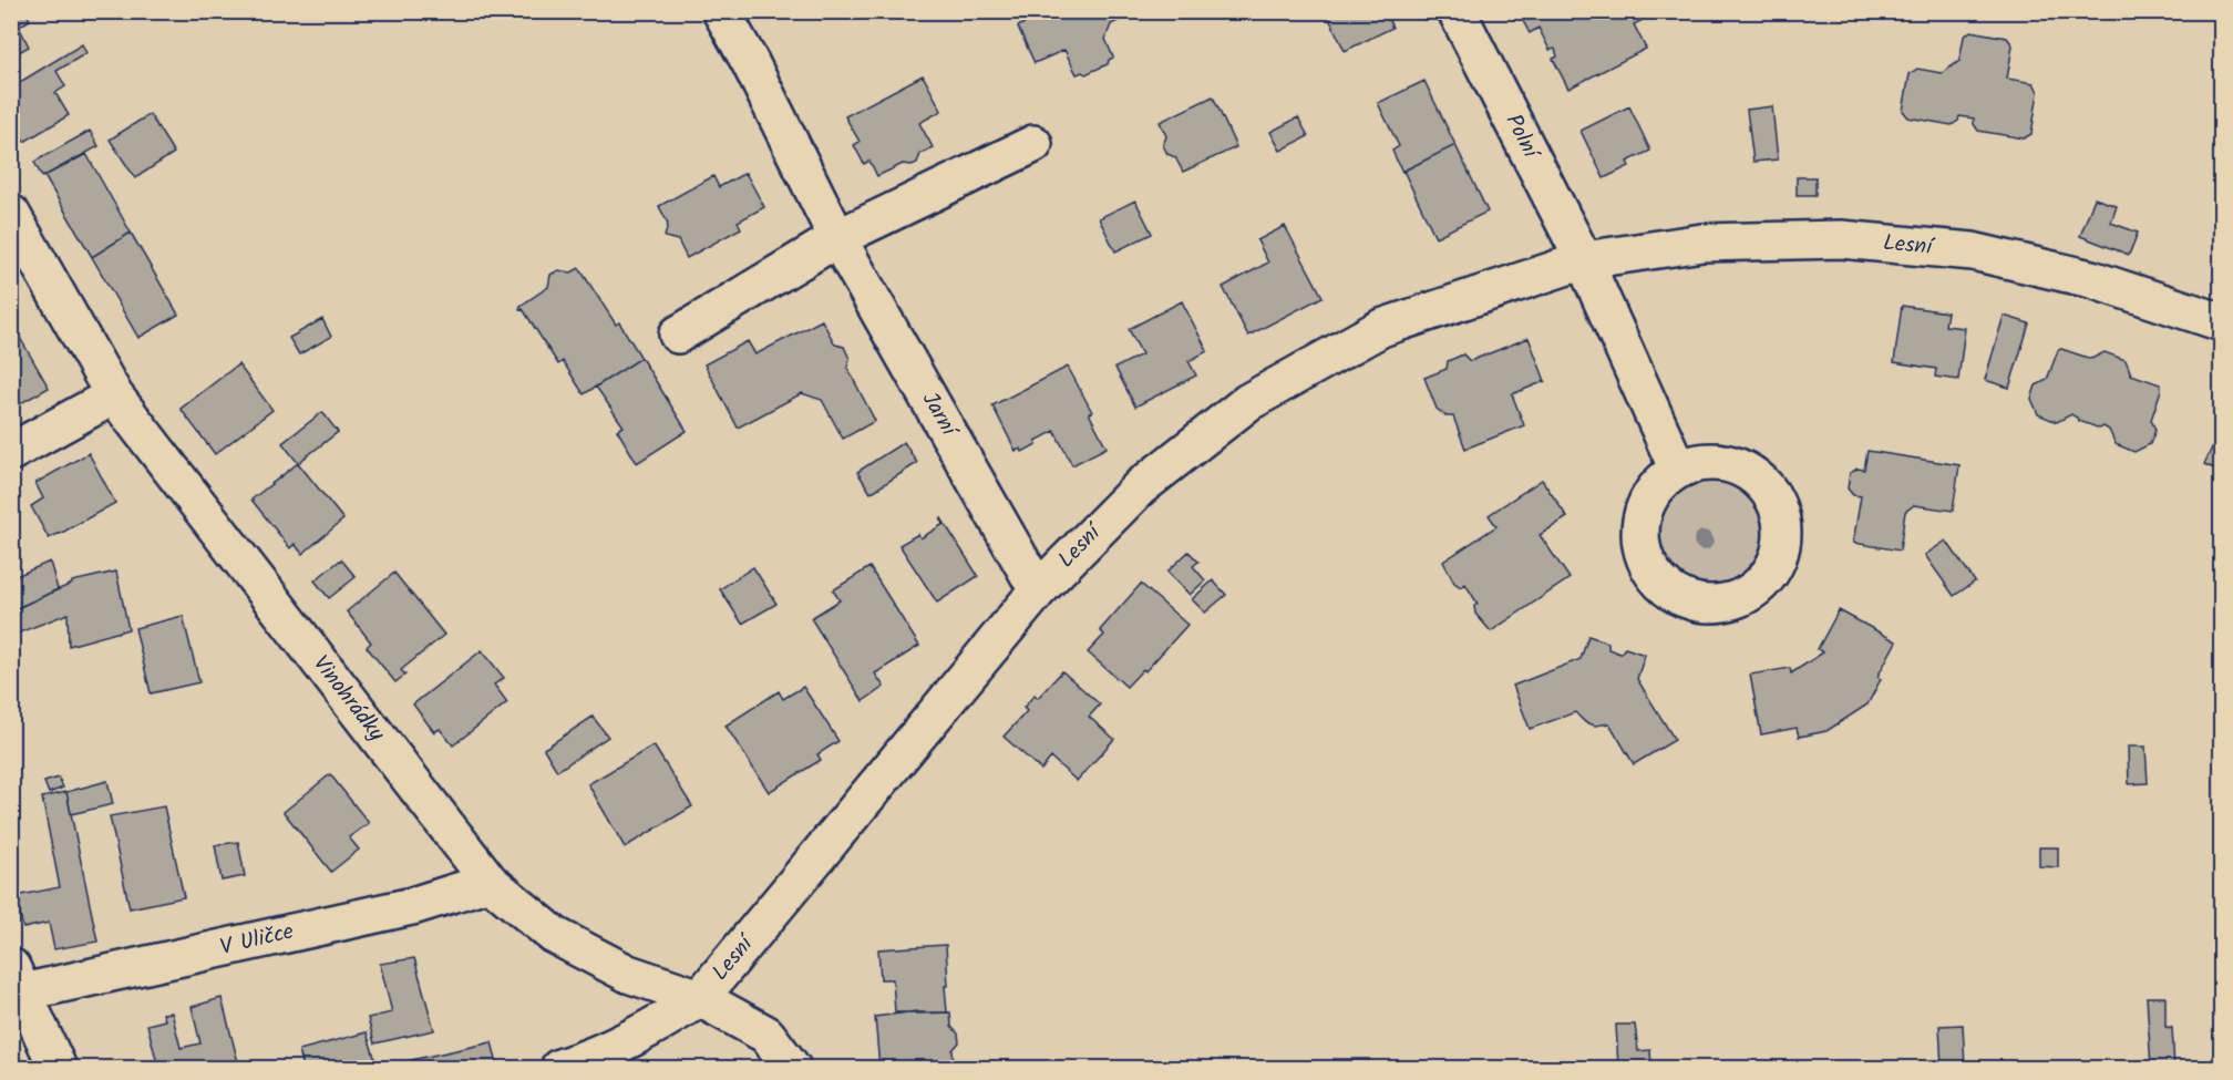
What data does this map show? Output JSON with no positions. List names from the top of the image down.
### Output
{
  "streets": {
    "street": [
      "Polní",
      "Lesní",
      "Jarní",
      "Vinohrádky",
      "V Uličce"
    ]
  },
  "crossings": [
    ["Polní", "Lesní"],
    ["Lesní", "Jarní"],
    ["Lesní", "Vinohrádky"],
    ["Vinohrádky", "V Uličce"]
  ]
}
